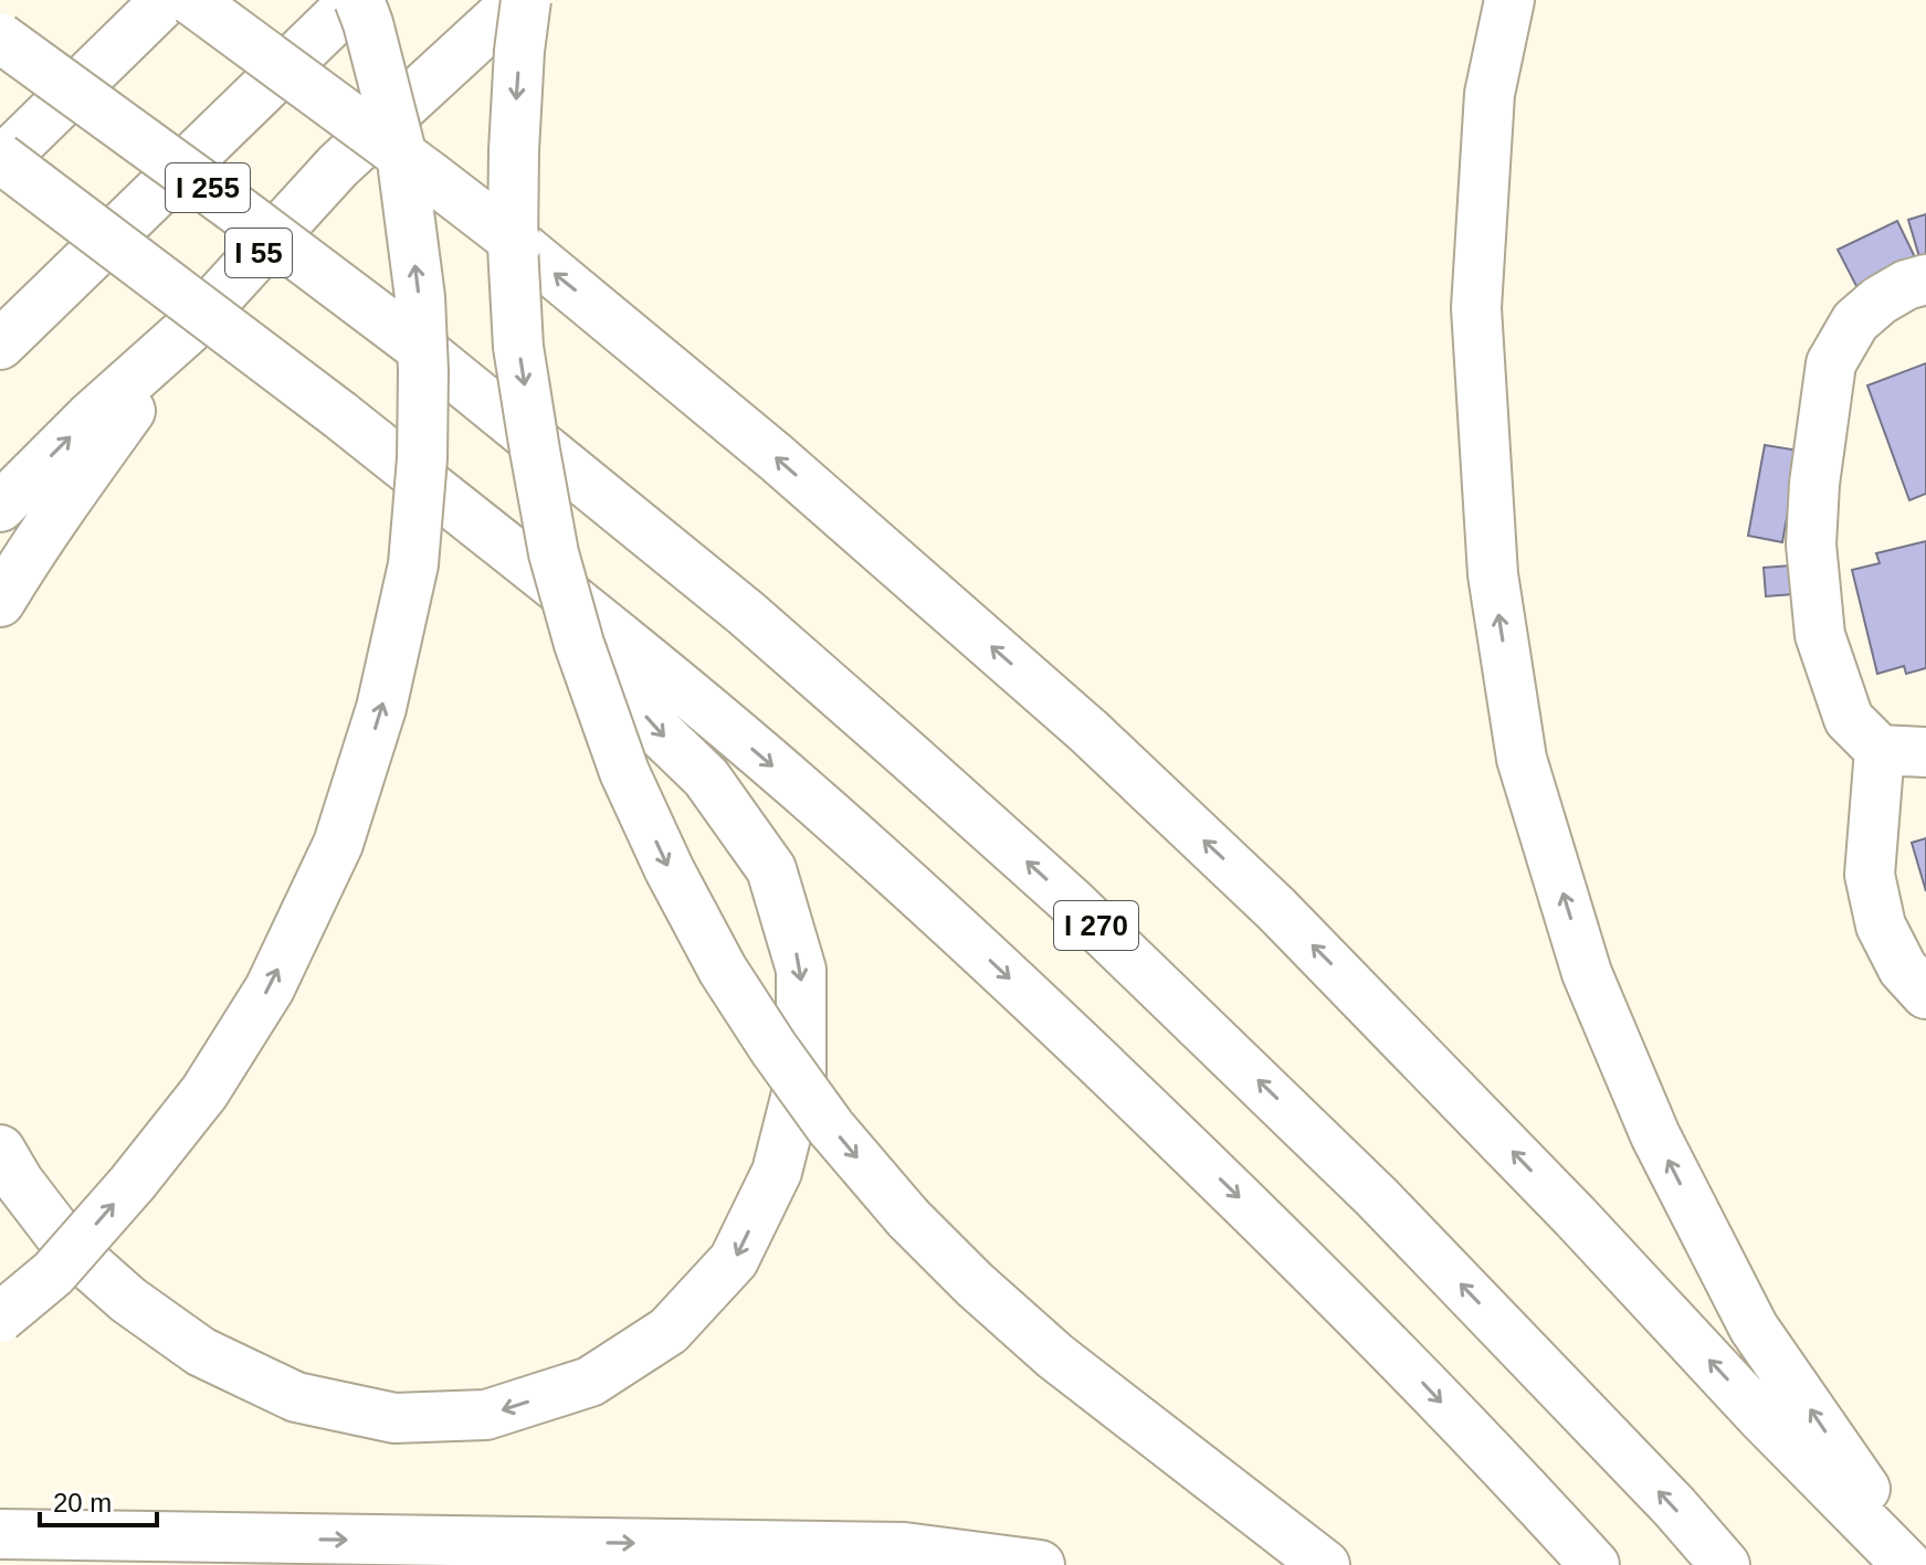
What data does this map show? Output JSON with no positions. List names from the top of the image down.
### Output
{
  "streets": {
    "main road": ["I 255", "I 55", "I 270"]
  },
  "crossings": [
    ["I 255", "I 270"]
  ],
  "scale_bar": "20 m"
}
